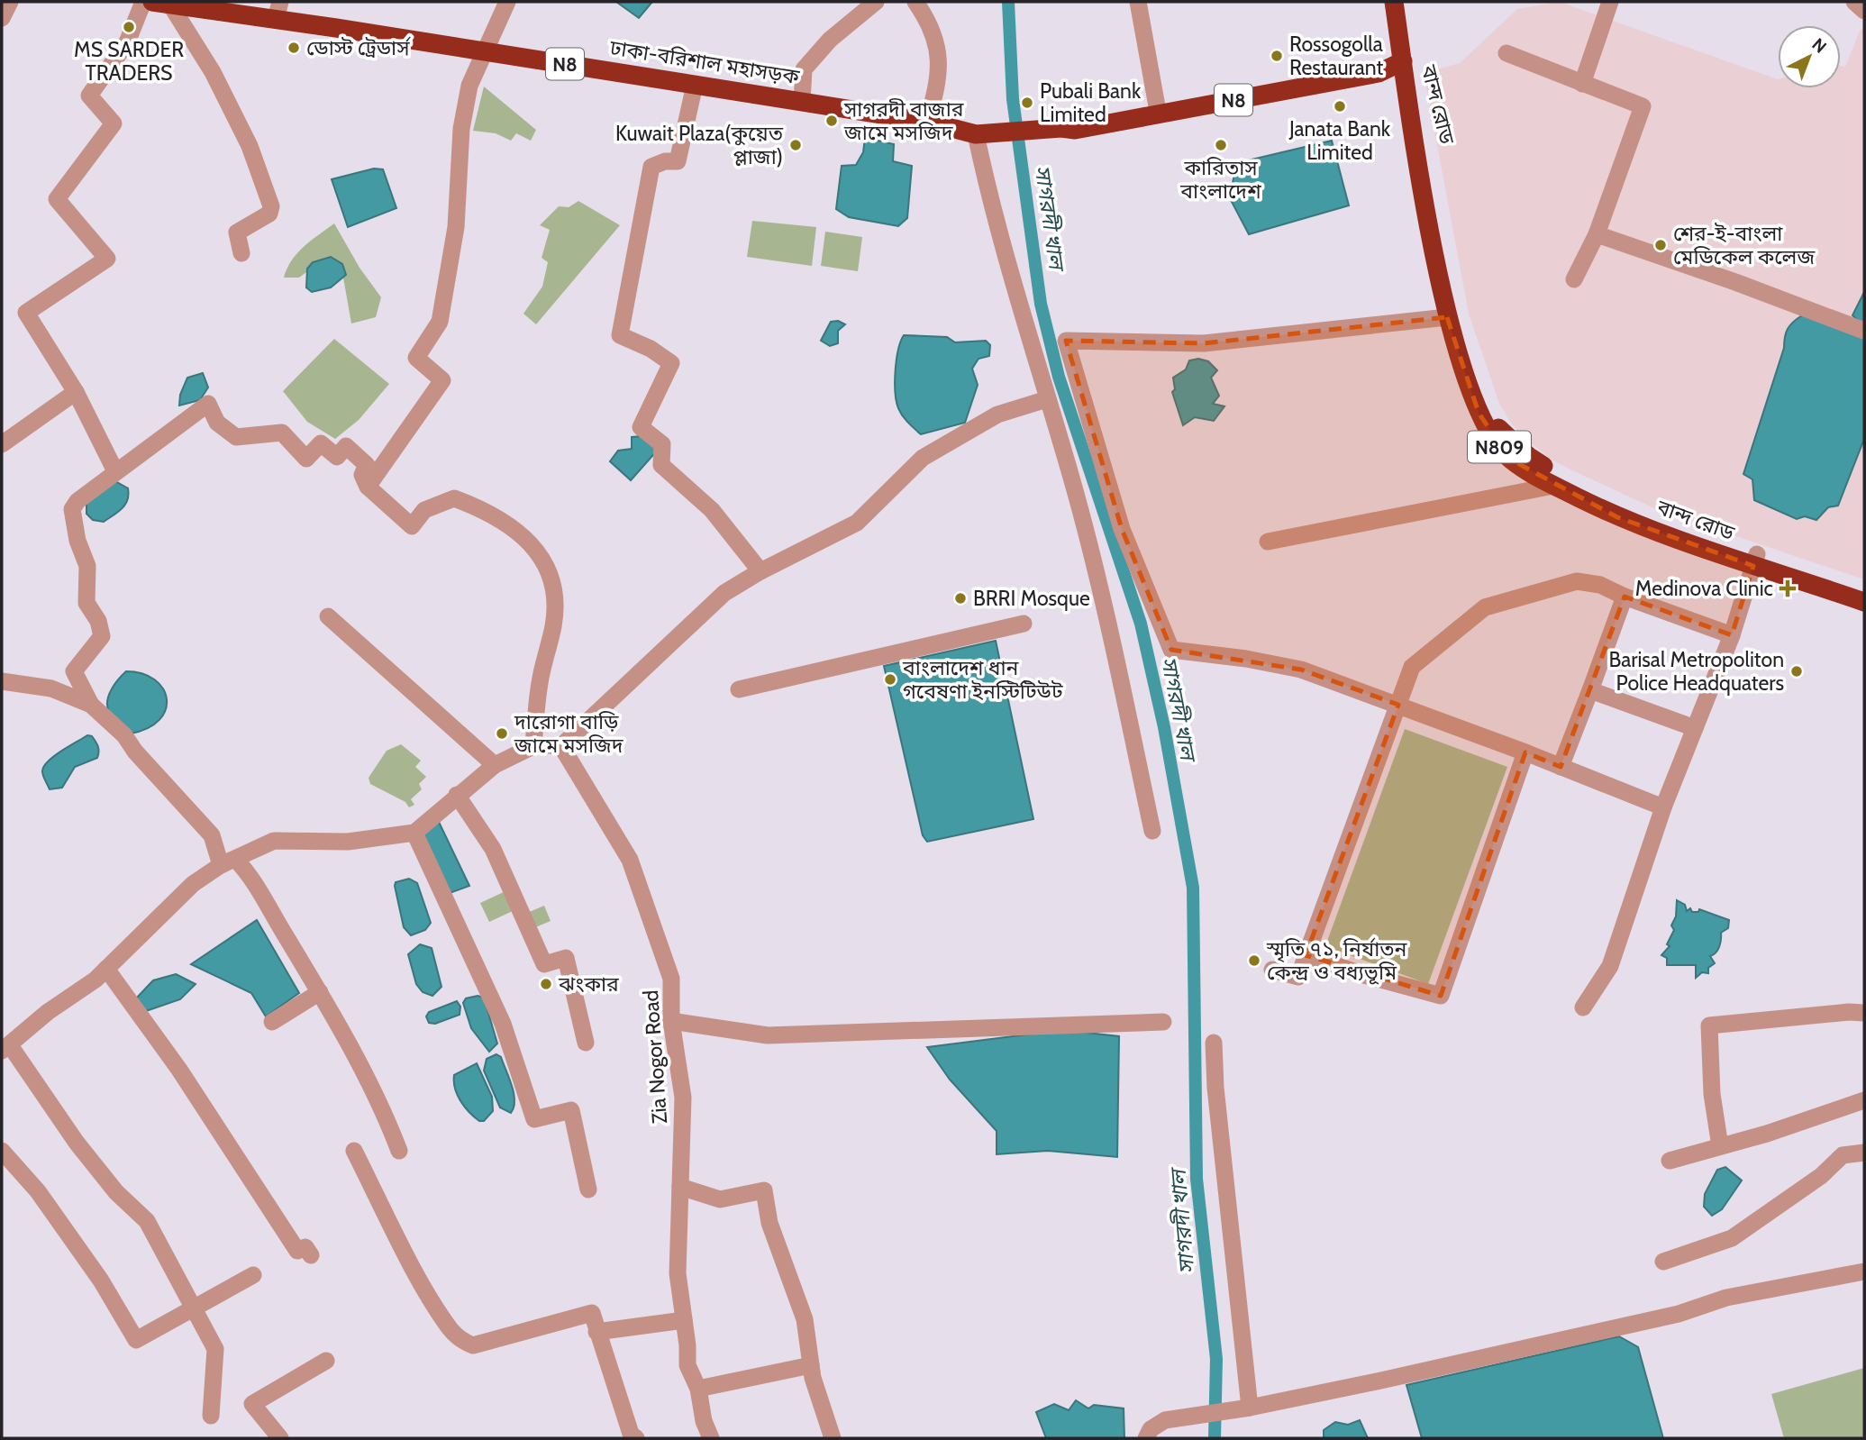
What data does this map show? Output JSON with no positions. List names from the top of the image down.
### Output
{
  "streets": {
    "highway": [
      "ঢাকা-বরিশাল মহাসড়ক",
      "N8",
      "বান্দ রোড",
      "N809"
    ],
    "street": ["Zia Nogor Road"]
  },
  "crossings": [
    ["ঢাকা-বরিশাল মহাসড়ক", "N8"],
    ["N8", "বান্দ রোড"]
  ],
  "water": ["সাগরদী খাল"],
  "places": {
    "other": [
      "MS SARDER TRADERS",
      "ডোস্ট ট্রেডার্স",
      "Rossogolla Restaurant",
      "Pubali Bank Limited",
      "Janata Bank Limited",
      "সাগরদী বাজার জামে মসজিদ",
      "Kuwait Plaza(কুয়েত প্লাজা)",
      "কারিতাস বাংলাদেশ",
      "শের-ই-বাংলা মেডিকেল কলেজ",
      "BRRI Mosque",
      "Barisal Metropoliton Police Headquaters",
      "বাংলাদেশ ধান গবেষণা ইনস্টিটিউট",
      "দারোগা বাড়ি জামে মসজিদ",
      "স্মৃতি ৭১, নির্যাতন কেন্দ্র ও বধ্যভূমি",
      "ঝংকার"
    ],
    "health": ["Medinova Clinic"]
  },
  "north": "top right"
}
